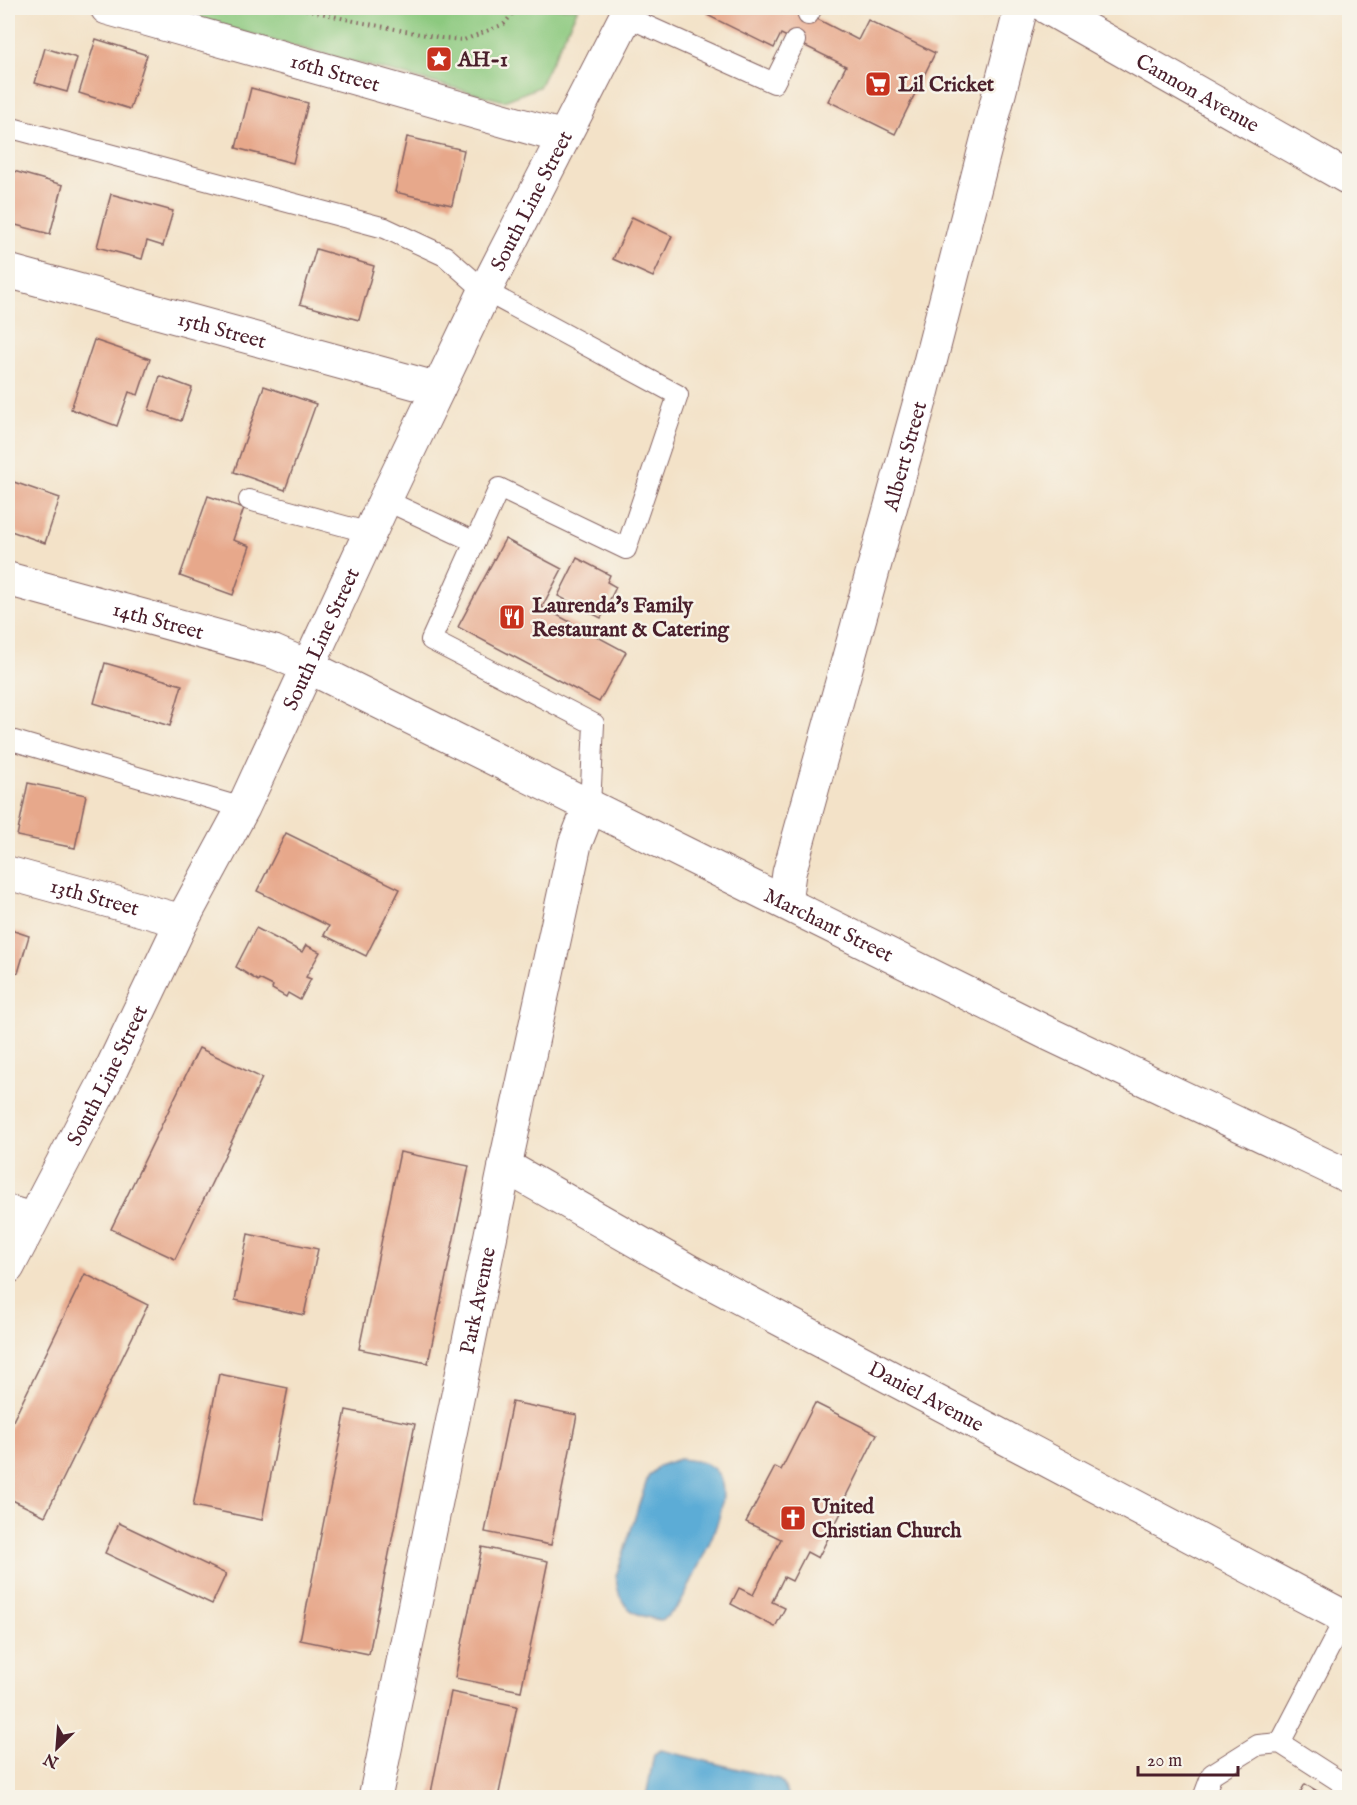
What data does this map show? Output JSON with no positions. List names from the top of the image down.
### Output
{
  "streets": {
    "street": [
      "16th Street",
      "Cannon Avenue",
      "South Line Street",
      "15th Street",
      "Albert Street",
      "14th Street",
      "13th Street",
      "Marchant Street",
      "Park Avenue",
      "Daniel Avenue"
    ]
  },
  "crossings": [
    ["16th Street", "South Line Street"],
    ["South Line Street", "15th Street"],
    ["South Line Street", "14th Street"],
    ["South Line Street", "13th Street"],
    ["South Line Street", "Marchant Street"],
    ["Albert Street", "Marchant Street"],
    ["14th Street", "Marchant Street"],
    ["Marchant Street", "Park Avenue"],
    ["Park Avenue", "Daniel Avenue"]
  ],
  "places": {
    "place": ["AH-1"],
    "supermarket": ["Lil Cricket"],
    "restaurant": ["Laurenda's Family Restaurant & Catering"],
    "church": ["United Christian Church"]
  },
  "scale_bar": "20 m",
  "north": "bottom left"
}
